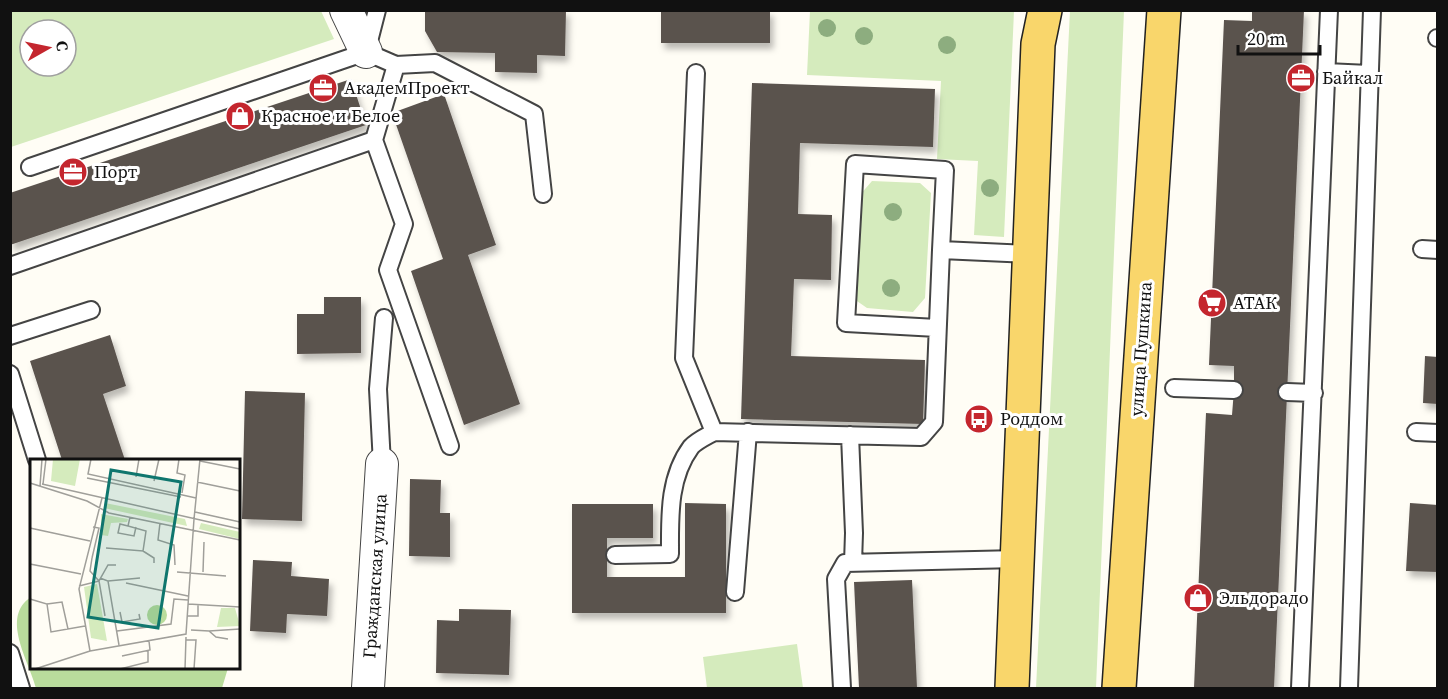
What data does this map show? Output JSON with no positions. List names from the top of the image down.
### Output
{
  "streets": {
    "main road": ["улица Пушкина"],
    "street": ["Гражданская улица"]
  },
  "places": {
    "office": ["Байкал", "АкадемПроект", "Порт"],
    "shop": ["Красное и Белое", "Эльдорадо"],
    "supermarket": ["АТАК"],
    "bus stop": ["Роддом"]
  },
  "scale_bar": "20 m",
  "north": "right"
}
